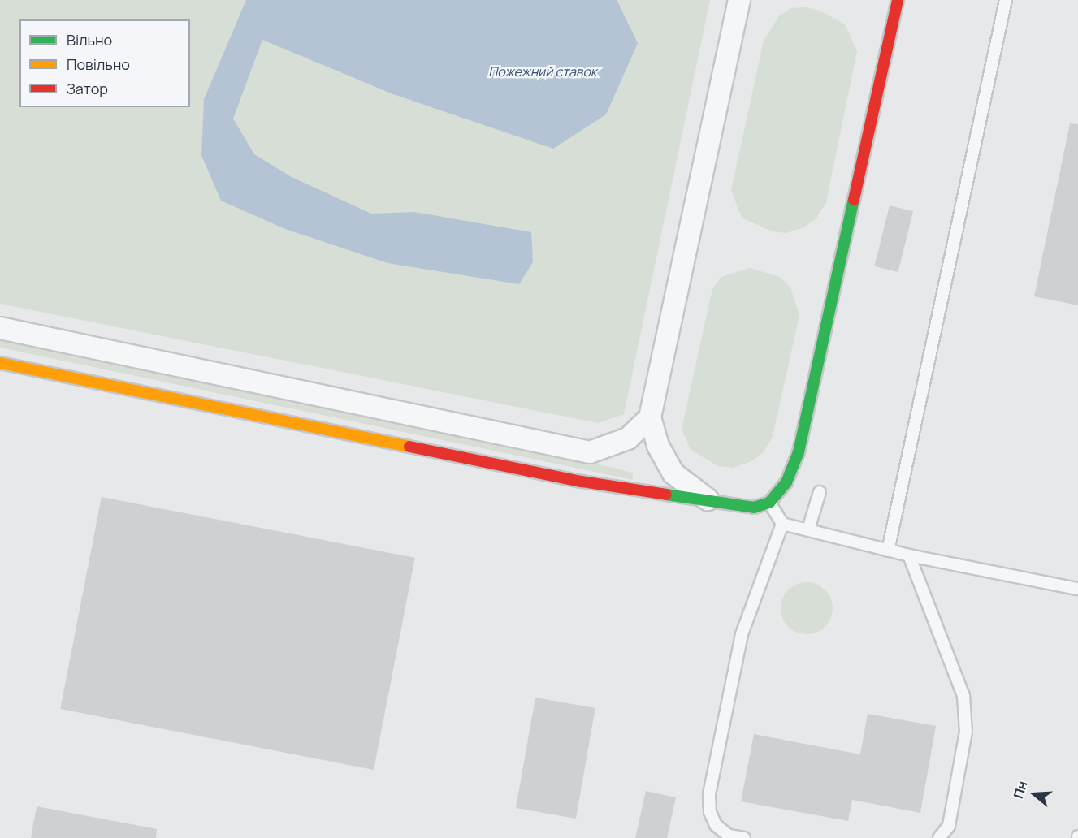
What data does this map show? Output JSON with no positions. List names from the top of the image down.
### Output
{
  "water": ["Пожежний ставок"],
  "legend": ["Вільно", "Повільно", "Затор"],
  "north": "left"
}
